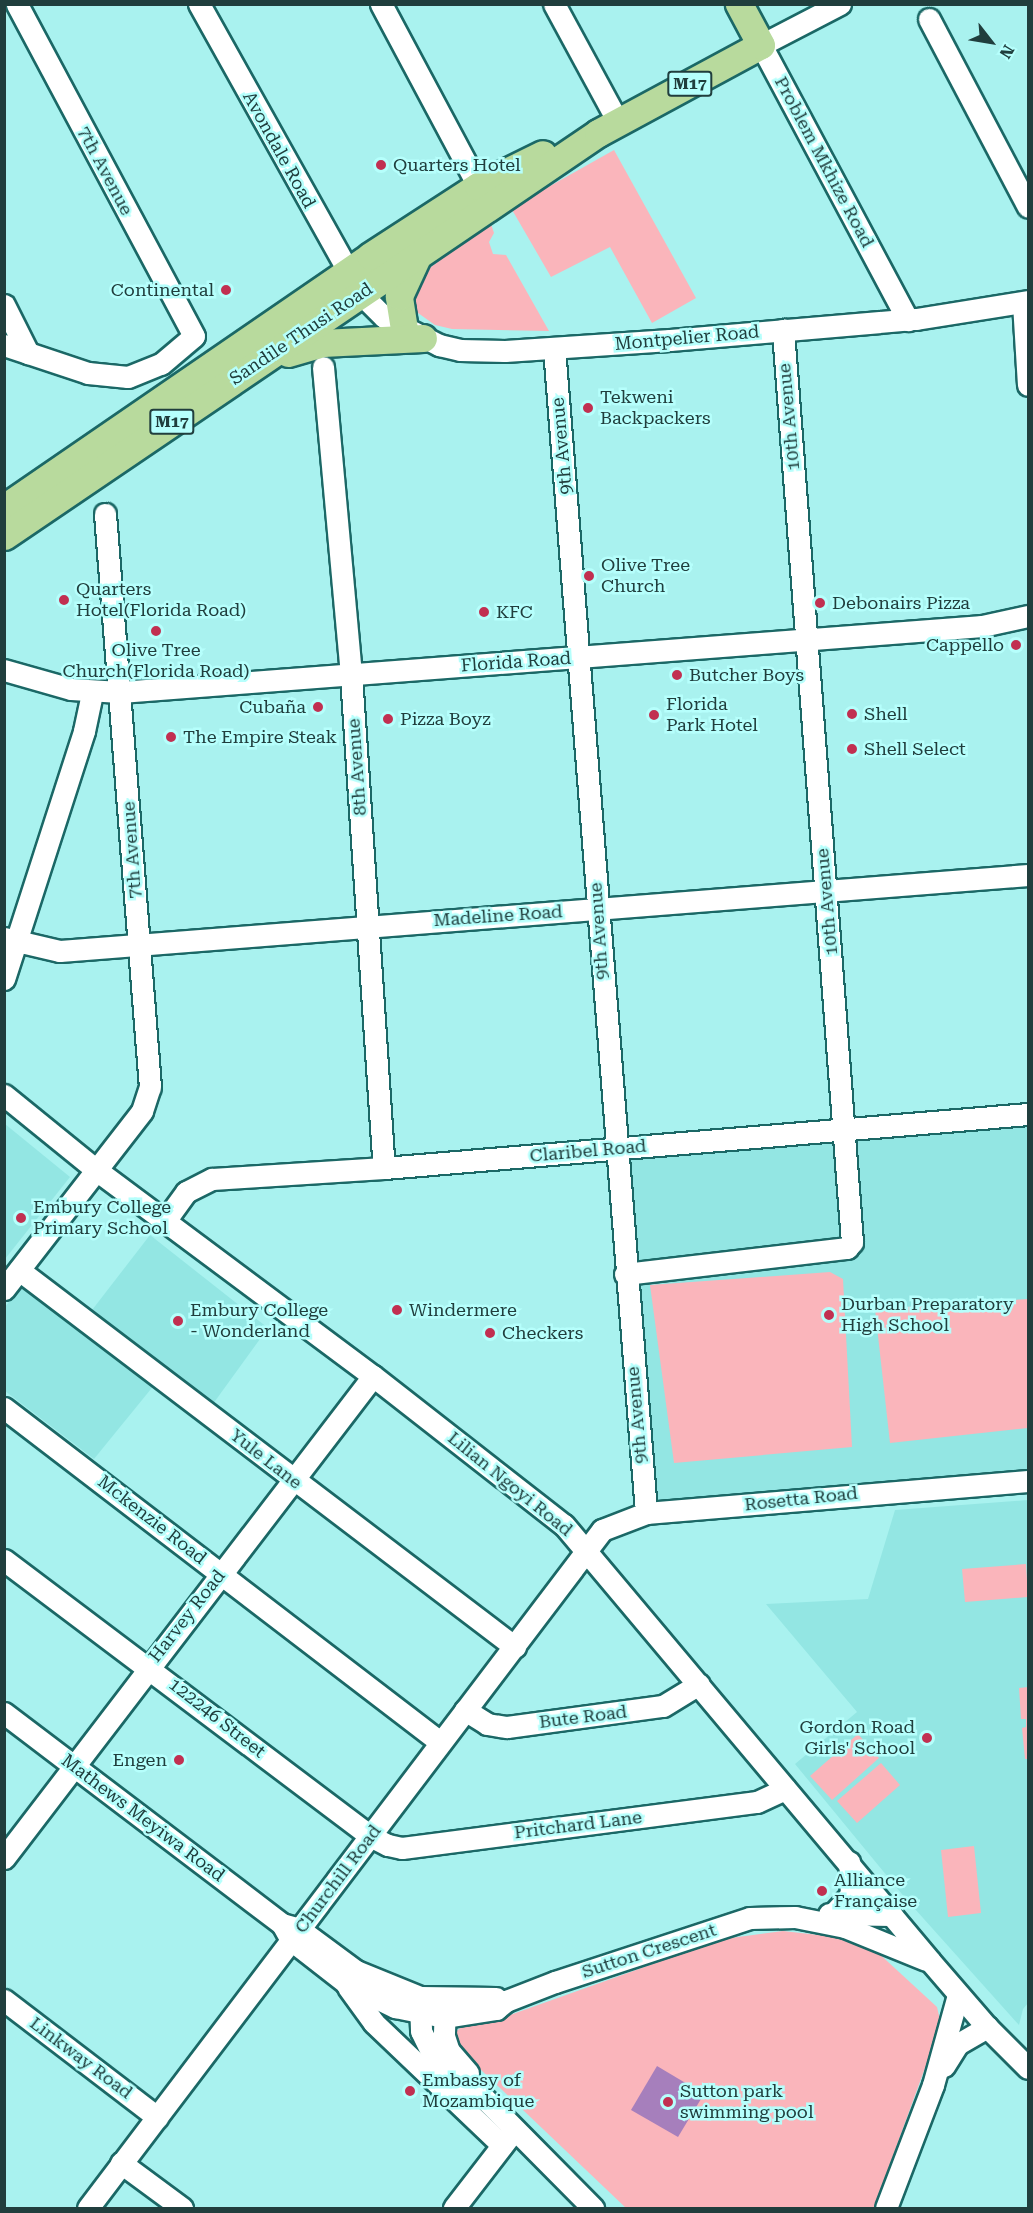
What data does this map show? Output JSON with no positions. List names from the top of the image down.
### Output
{
  "streets": {
    "main road": ["M17", "Problem Mkhize Road", "Sandile Thusi Road"],
    "street": [
      "Avondale Road",
      "7th Avenue",
      "Montpelier Road",
      "10th Avenue",
      "9th Avenue",
      "Florida Road",
      "8th Avenue",
      "Madeline Road",
      "Claribel Road",
      "Yule Lane",
      "Lilian Ngoyi Road",
      "Rosetta Road",
      "Mckenzie Road",
      "Harvey Road",
      "Bute Road",
      "122246 Street",
      "Mathews Meyiwa Road",
      "Pritchard Lane",
      "Churchill Road",
      "Sutton Crescent",
      "Linkway Road"
    ]
  },
  "crossings": [
    ["Avondale Road", "Sandile Thusi Road"],
    ["Avondale Road", "Montpelier Road"],
    ["Problem Mkhize Road", "Sandile Thusi Road"],
    ["Problem Mkhize Road", "Montpelier Road"],
    ["7th Avenue", "Florida Road"],
    ["7th Avenue", "Madeline Road"],
    ["7th Avenue", "Yule Lane"],
    ["7th Avenue", "Lilian Ngoyi Road"],
    ["Sandile Thusi Road", "Montpelier Road"],
    ["Montpelier Road", "10th Avenue"],
    ["Montpelier Road", "9th Avenue"],
    ["10th Avenue", "9th Avenue"],
    ["10th Avenue", "Florida Road"],
    ["10th Avenue", "Madeline Road"],
    ["10th Avenue", "Claribel Road"],
    ["9th Avenue", "Florida Road"],
    ["9th Avenue", "Madeline Road"],
    ["9th Avenue", "Claribel Road"],
    ["9th Avenue", "Rosetta Road"],
    ["Florida Road", "8th Avenue"],
    ["8th Avenue", "Madeline Road"],
    ["8th Avenue", "Claribel Road"],
    ["Claribel Road", "Lilian Ngoyi Road"],
    ["Yule Lane", "Harvey Road"],
    ["Yule Lane", "Churchill Road"],
    ["Lilian Ngoyi Road", "Rosetta Road"],
    ["Lilian Ngoyi Road", "Harvey Road"],
    ["Lilian Ngoyi Road", "Bute Road"],
    ["Lilian Ngoyi Road", "Pritchard Lane"],
    ["Lilian Ngoyi Road", "Churchill Road"],
    ["Lilian Ngoyi Road", "Sutton Crescent"],
    ["Rosetta Road", "Churchill Road"],
    ["Mckenzie Road", "Harvey Road"],
    ["Mckenzie Road", "Churchill Road"],
    ["Harvey Road", "122246 Street"],
    ["Harvey Road", "Mathews Meyiwa Road"],
    ["Bute Road", "Churchill Road"],
    ["122246 Street", "Pritchard Lane"],
    ["122246 Street", "Churchill Road"],
    ["Mathews Meyiwa Road", "Churchill Road"],
    ["Mathews Meyiwa Road", "Sutton Crescent"],
    ["Pritchard Lane", "Churchill Road"],
    ["Churchill Road", "Linkway Road"]
  ],
  "places": [
    "Quarters Hotel",
    "Continental",
    "Tekweni Backpackers",
    "Olive Tree Church",
    "Quarters Hotel(Florida Road)",
    "Debonairs Pizza",
    "KFC",
    "Olive Tree Church(Florida Road)",
    "Cappello",
    "Butcher Boys",
    "Cubaña",
    "Shell",
    "Florida Park Hotel",
    "Pizza Boyz",
    "The Empire Steak",
    "Shell Select",
    "Embury College Primary School",
    "Windermere",
    "Durban Preparatory High School",
    "Embury College - Wonderland",
    "Checkers",
    "Gordon Road Girls' School",
    "Engen",
    "Alliance Française",
    "Embassy of Mozambique",
    "Sutton park swimming pool"
  ],
  "north": "bottom right"
}
